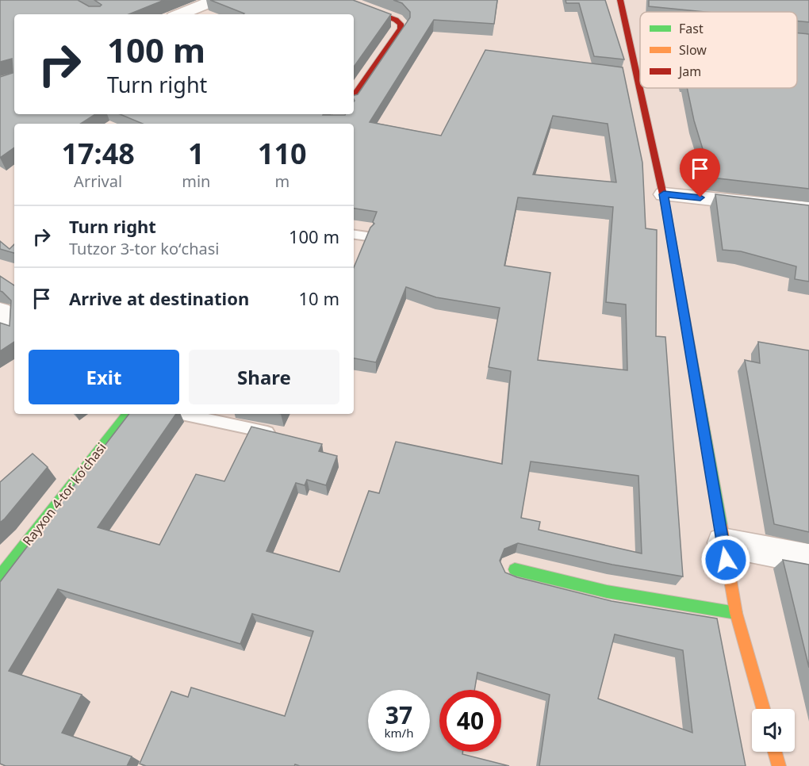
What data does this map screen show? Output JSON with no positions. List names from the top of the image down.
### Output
{
  "streets": {
    "street": ["Rayxon 4-tor koʻchasi"]
  },
  "legend": ["Fast", "Slow", "Jam"],
  "page": {
    "turn": ["100 m", "Turn right"],
    "eta": [
      "17:48",
      "Arrival",
      "1",
      "min",
      "110",
      "m"
    ],
    "list": [
      {
        "name": "Turn right",
        "note": "Tutzor 3-tor koʻchasi",
        "value": "100 m"
      },
      {
        "name": "Arrive at destination",
        "value": "10 m"
      }
    ],
    "buttons": ["Exit", "Share"],
    "speed": "37 km/h",
    "limit": "40"
  }
}
